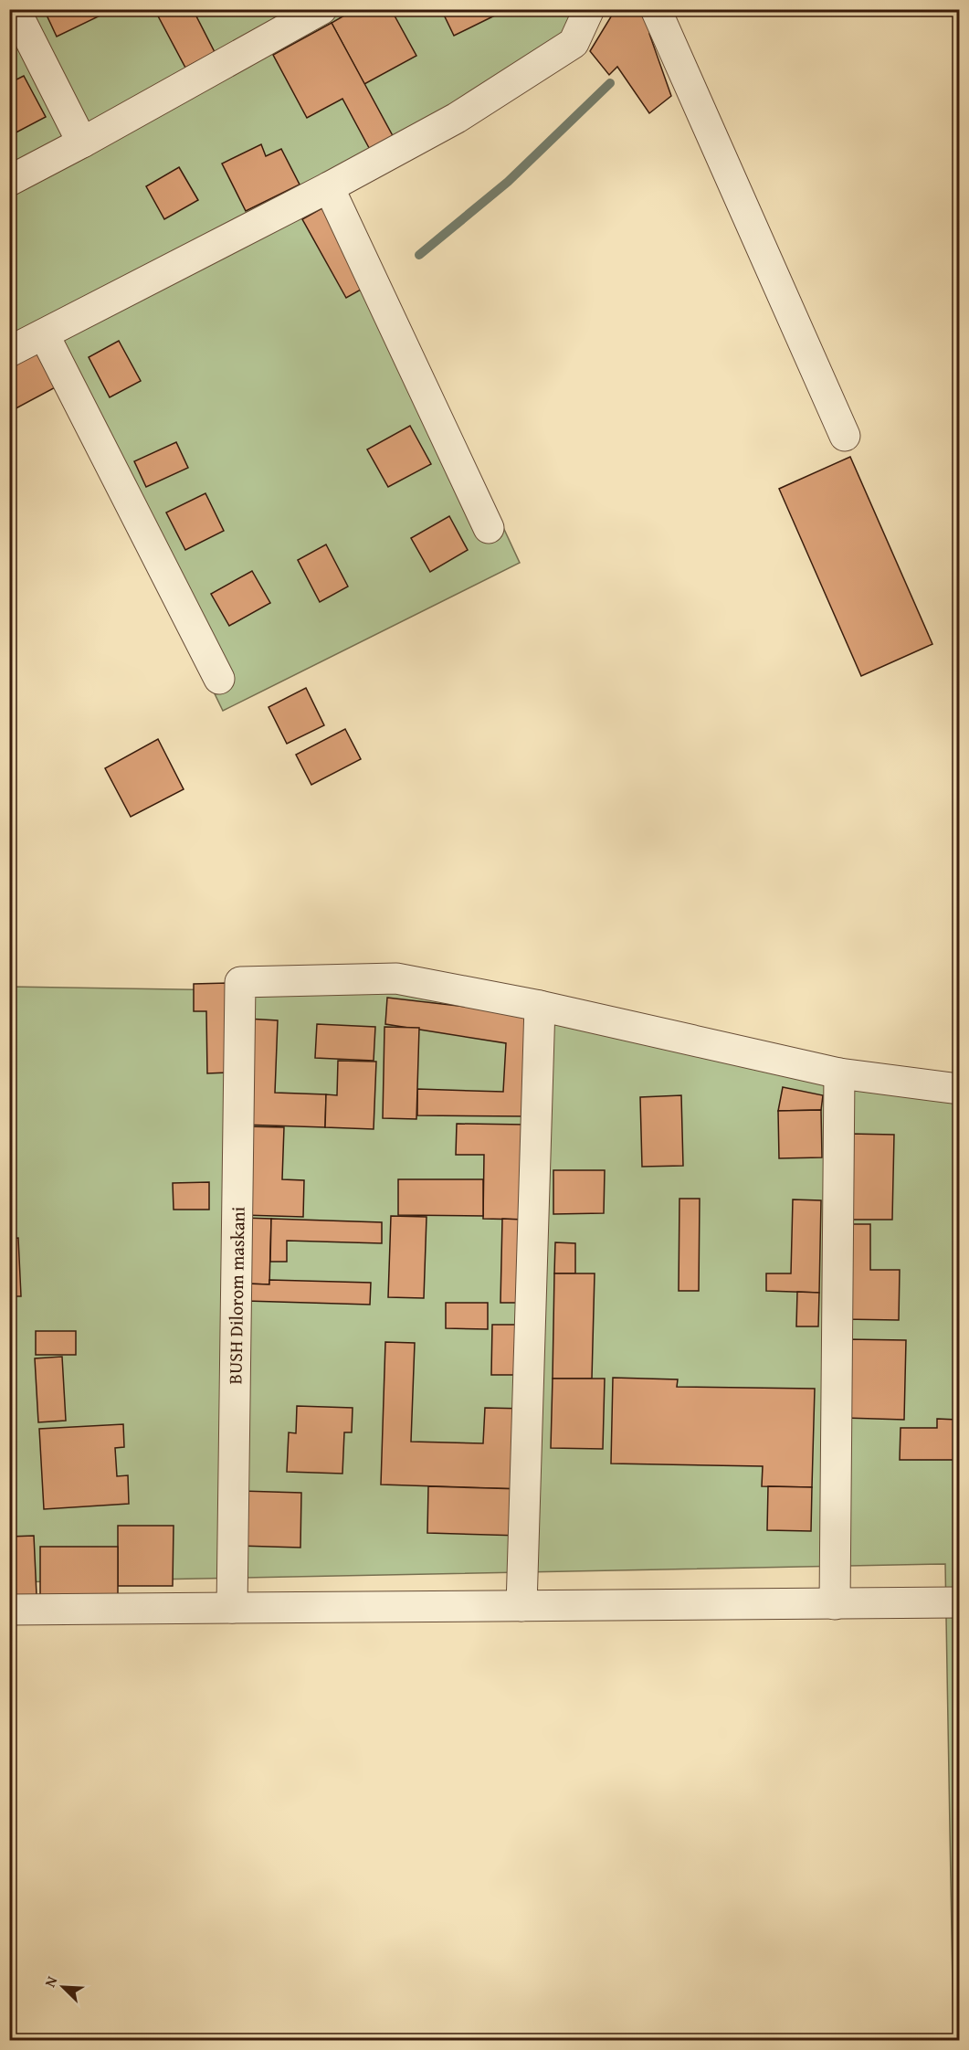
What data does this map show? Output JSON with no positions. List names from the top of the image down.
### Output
{
  "streets": {
    "street": ["BUSH Dilorom maskani"]
  },
  "north": "top left"
}
